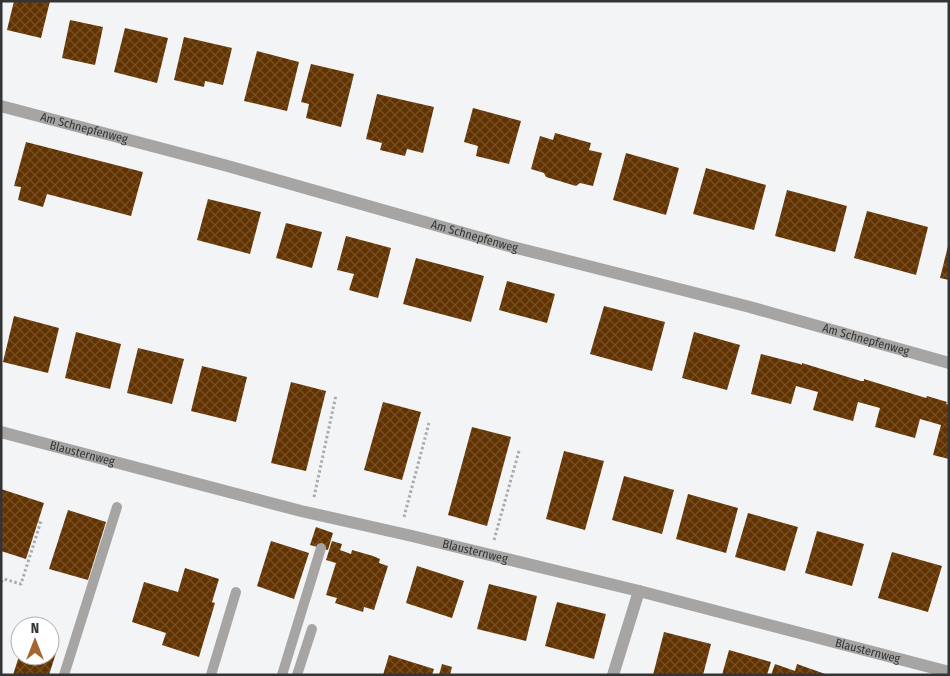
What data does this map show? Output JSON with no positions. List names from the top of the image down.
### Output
{
  "streets": {
    "street": ["Am Schnepfenweg", "Blausternweg"]
  },
  "north": "top"
}
